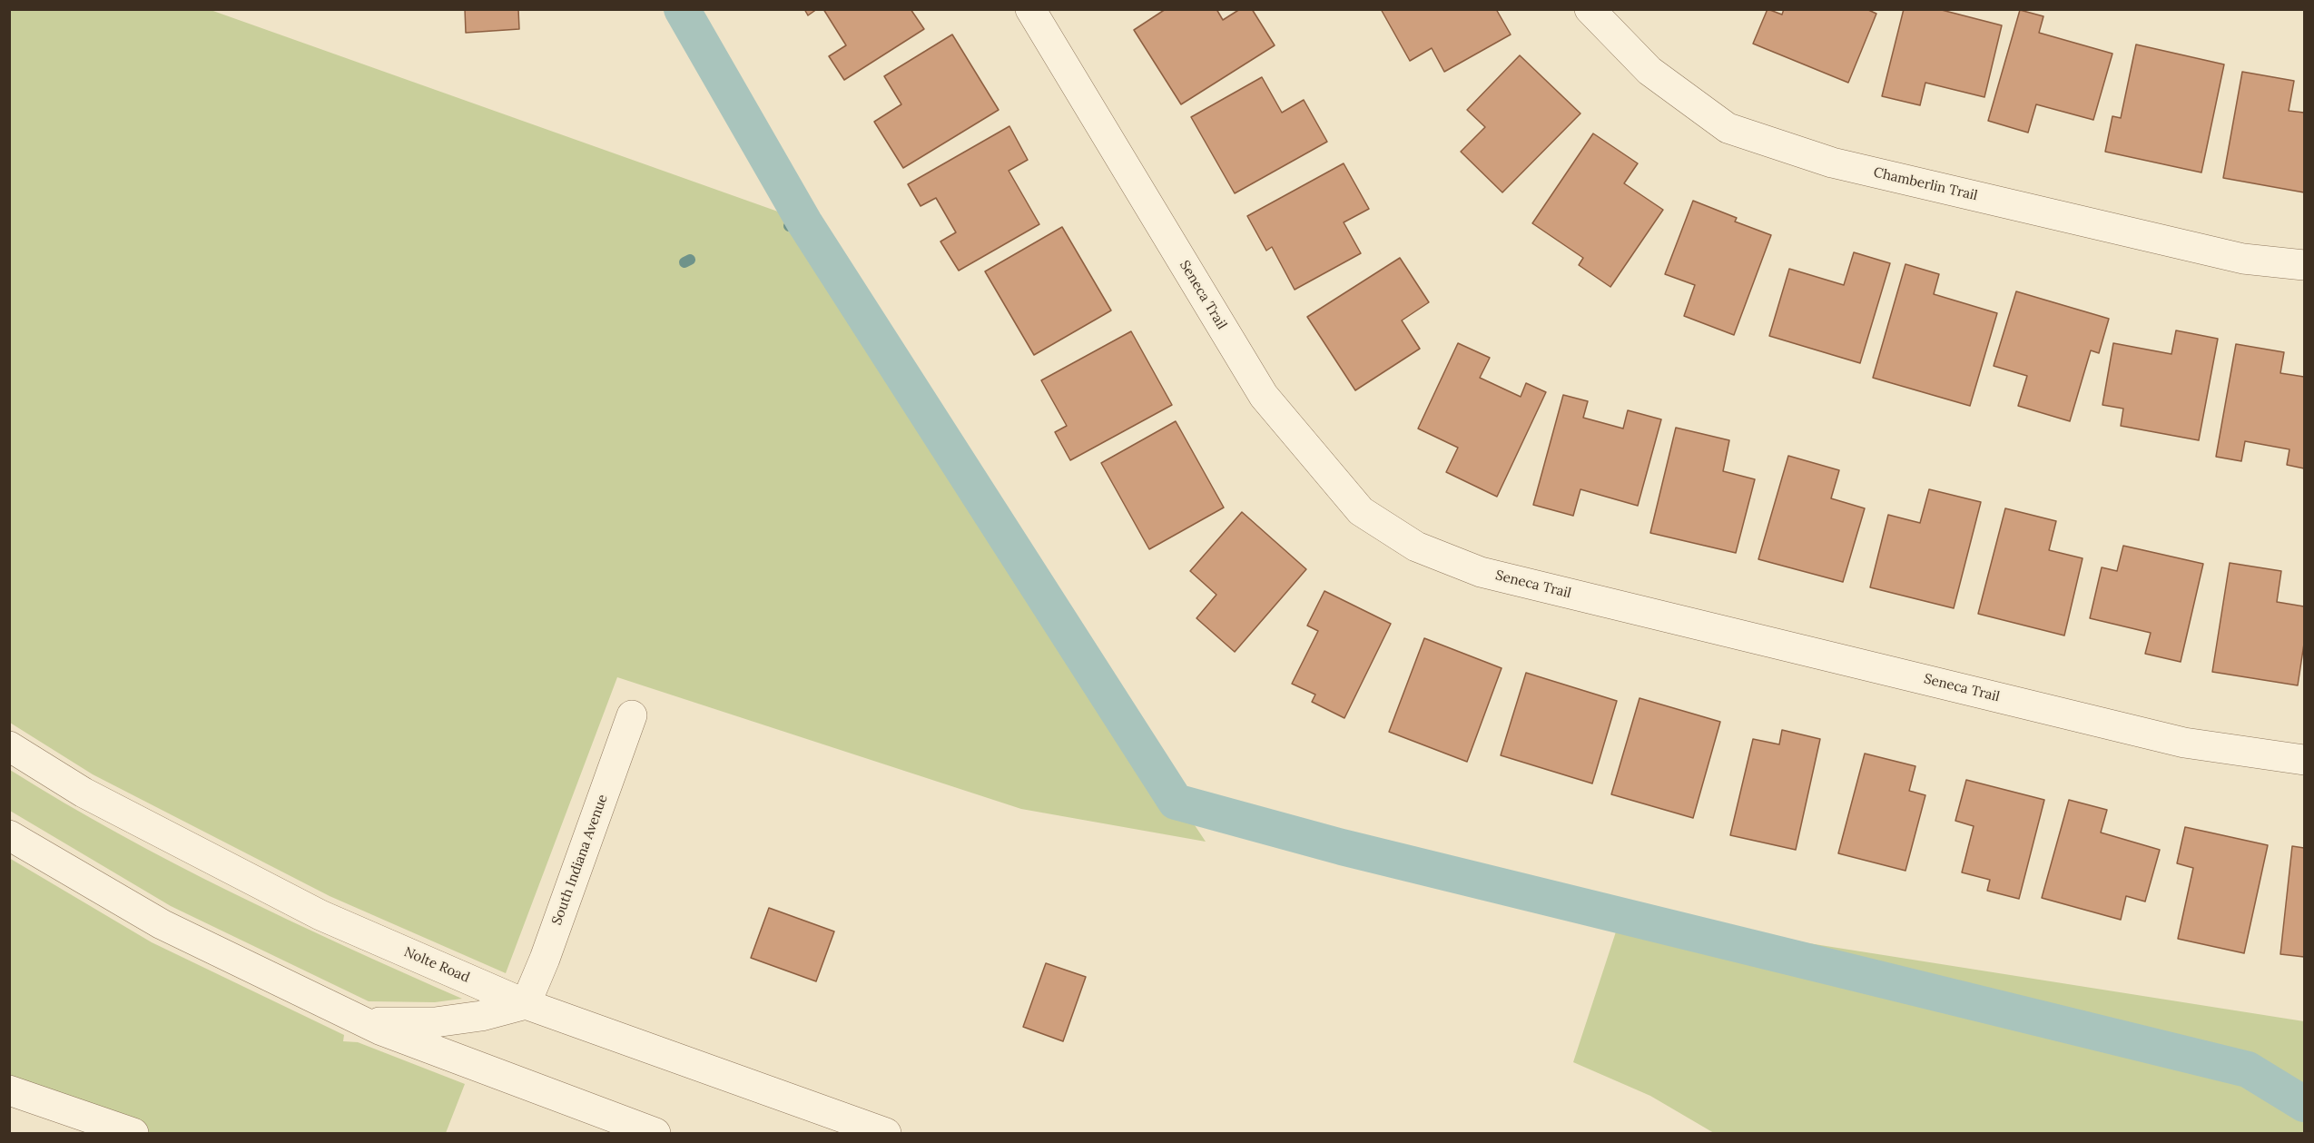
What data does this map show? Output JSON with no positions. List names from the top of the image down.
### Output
{
  "streets": {
    "street": [
      "Chamberlin Trail",
      "Seneca Trail",
      "South Indiana Avenue",
      "Nolte Road"
    ]
  },
  "crossings": [
    ["South Indiana Avenue", "Nolte Road"]
  ]
}
